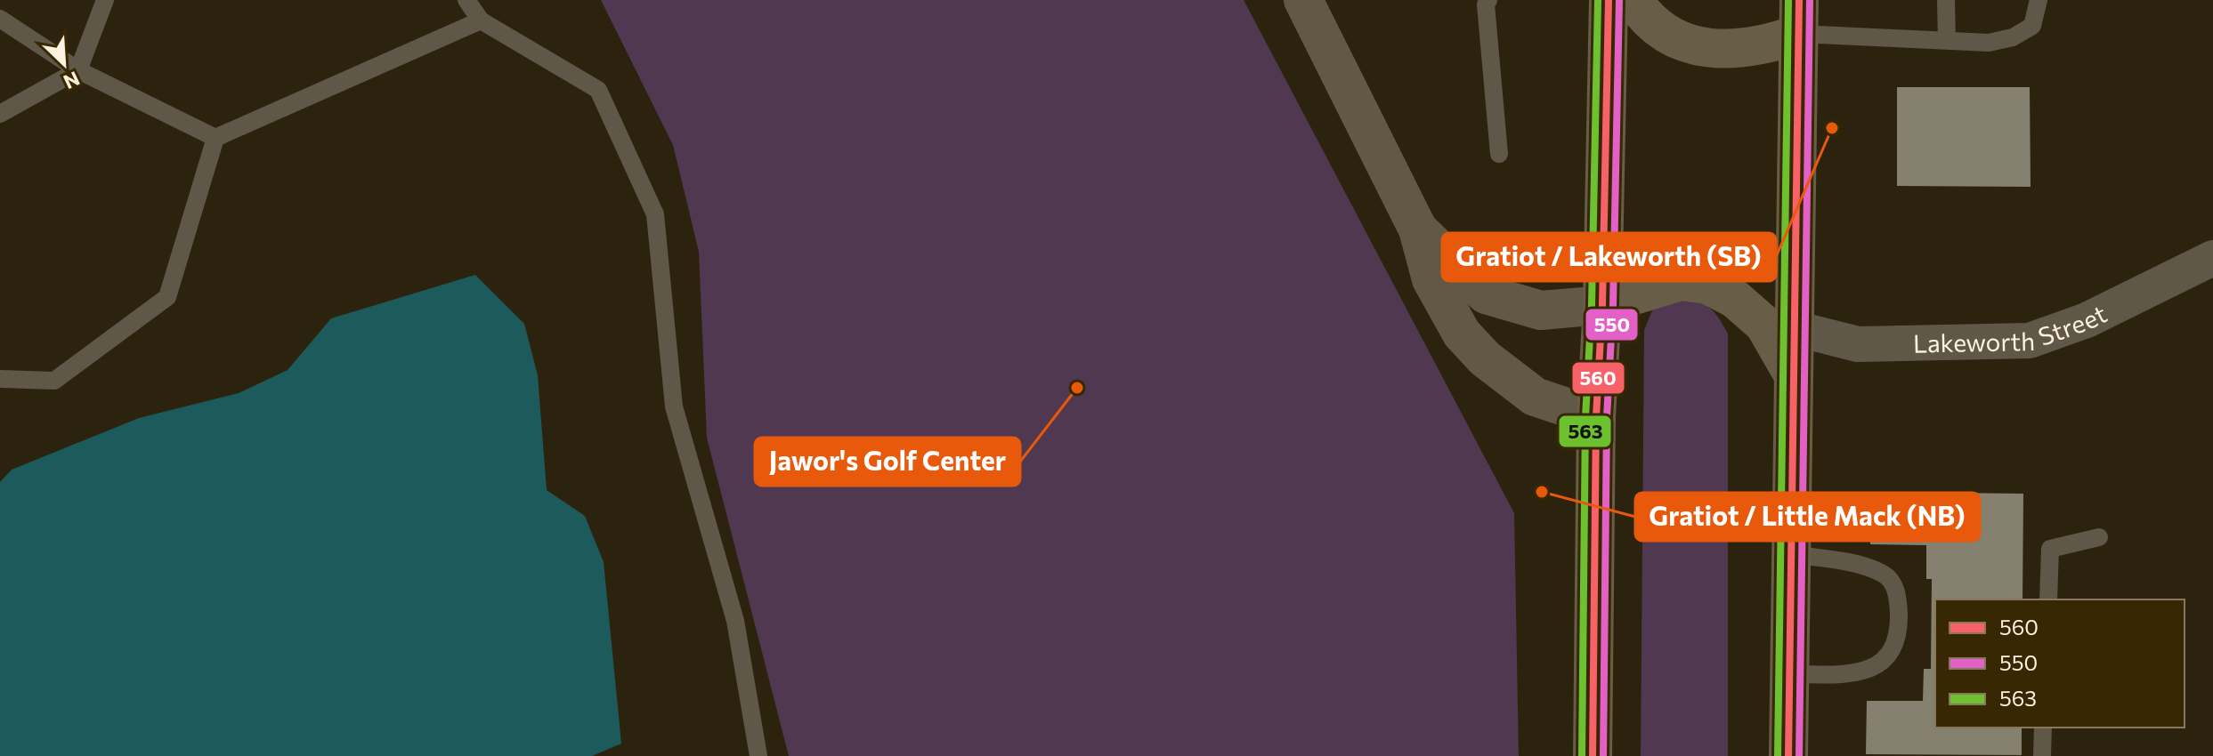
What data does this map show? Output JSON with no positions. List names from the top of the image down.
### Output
{
  "streets": {
    "street": ["Lakeworth Street"]
  },
  "places": ["Gratiot / Lakeworth (SB)", "Jawor's Golf Center", "Gratiot / Little Mack (NB)"],
  "lines": ["transit line 560", "transit line 550", "transit line 563"],
  "legend": ["560", "550", "563"],
  "north": "bottom right"
}
